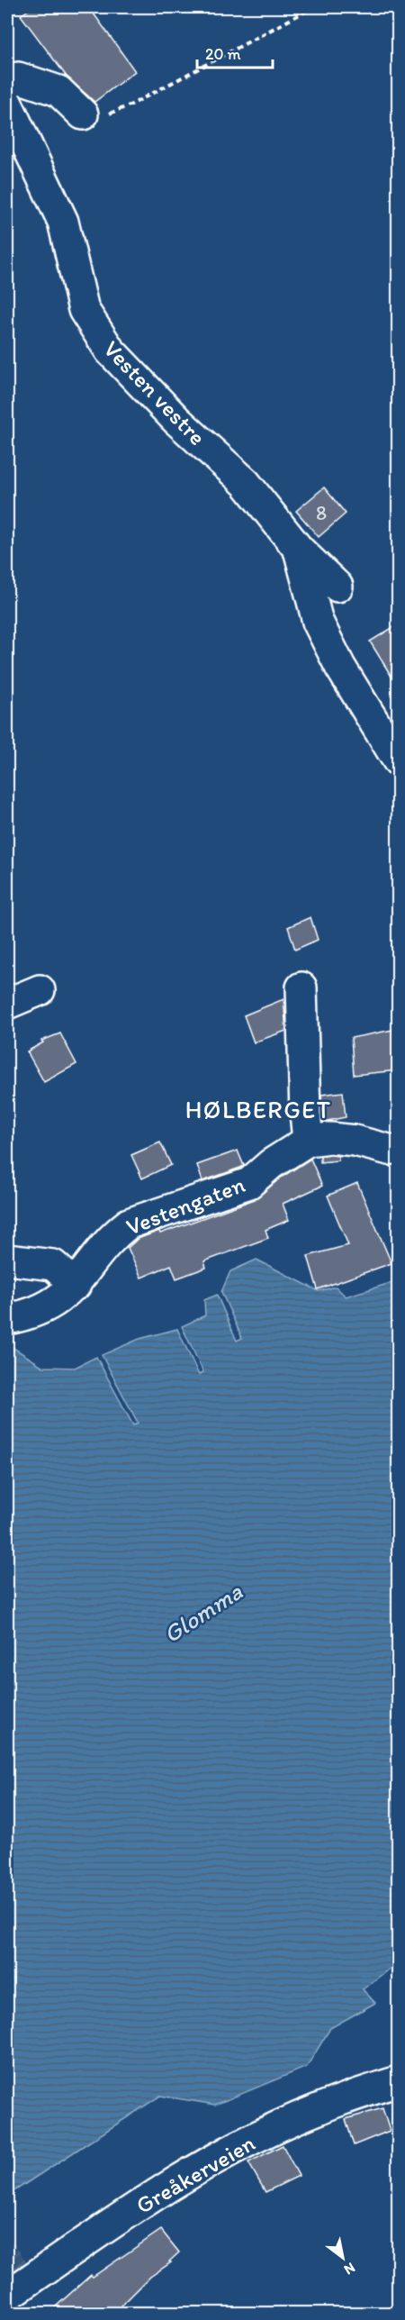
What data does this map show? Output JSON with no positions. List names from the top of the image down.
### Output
{
  "streets": {
    "street": ["Vesten vestre", "Vestengaten", "Greåkerveien"]
  },
  "districts": ["HØLBERGET"],
  "water": ["Glomma"],
  "house_numbers": ["8"],
  "scale_bar": "20 m",
  "north": "bottom right"
}
